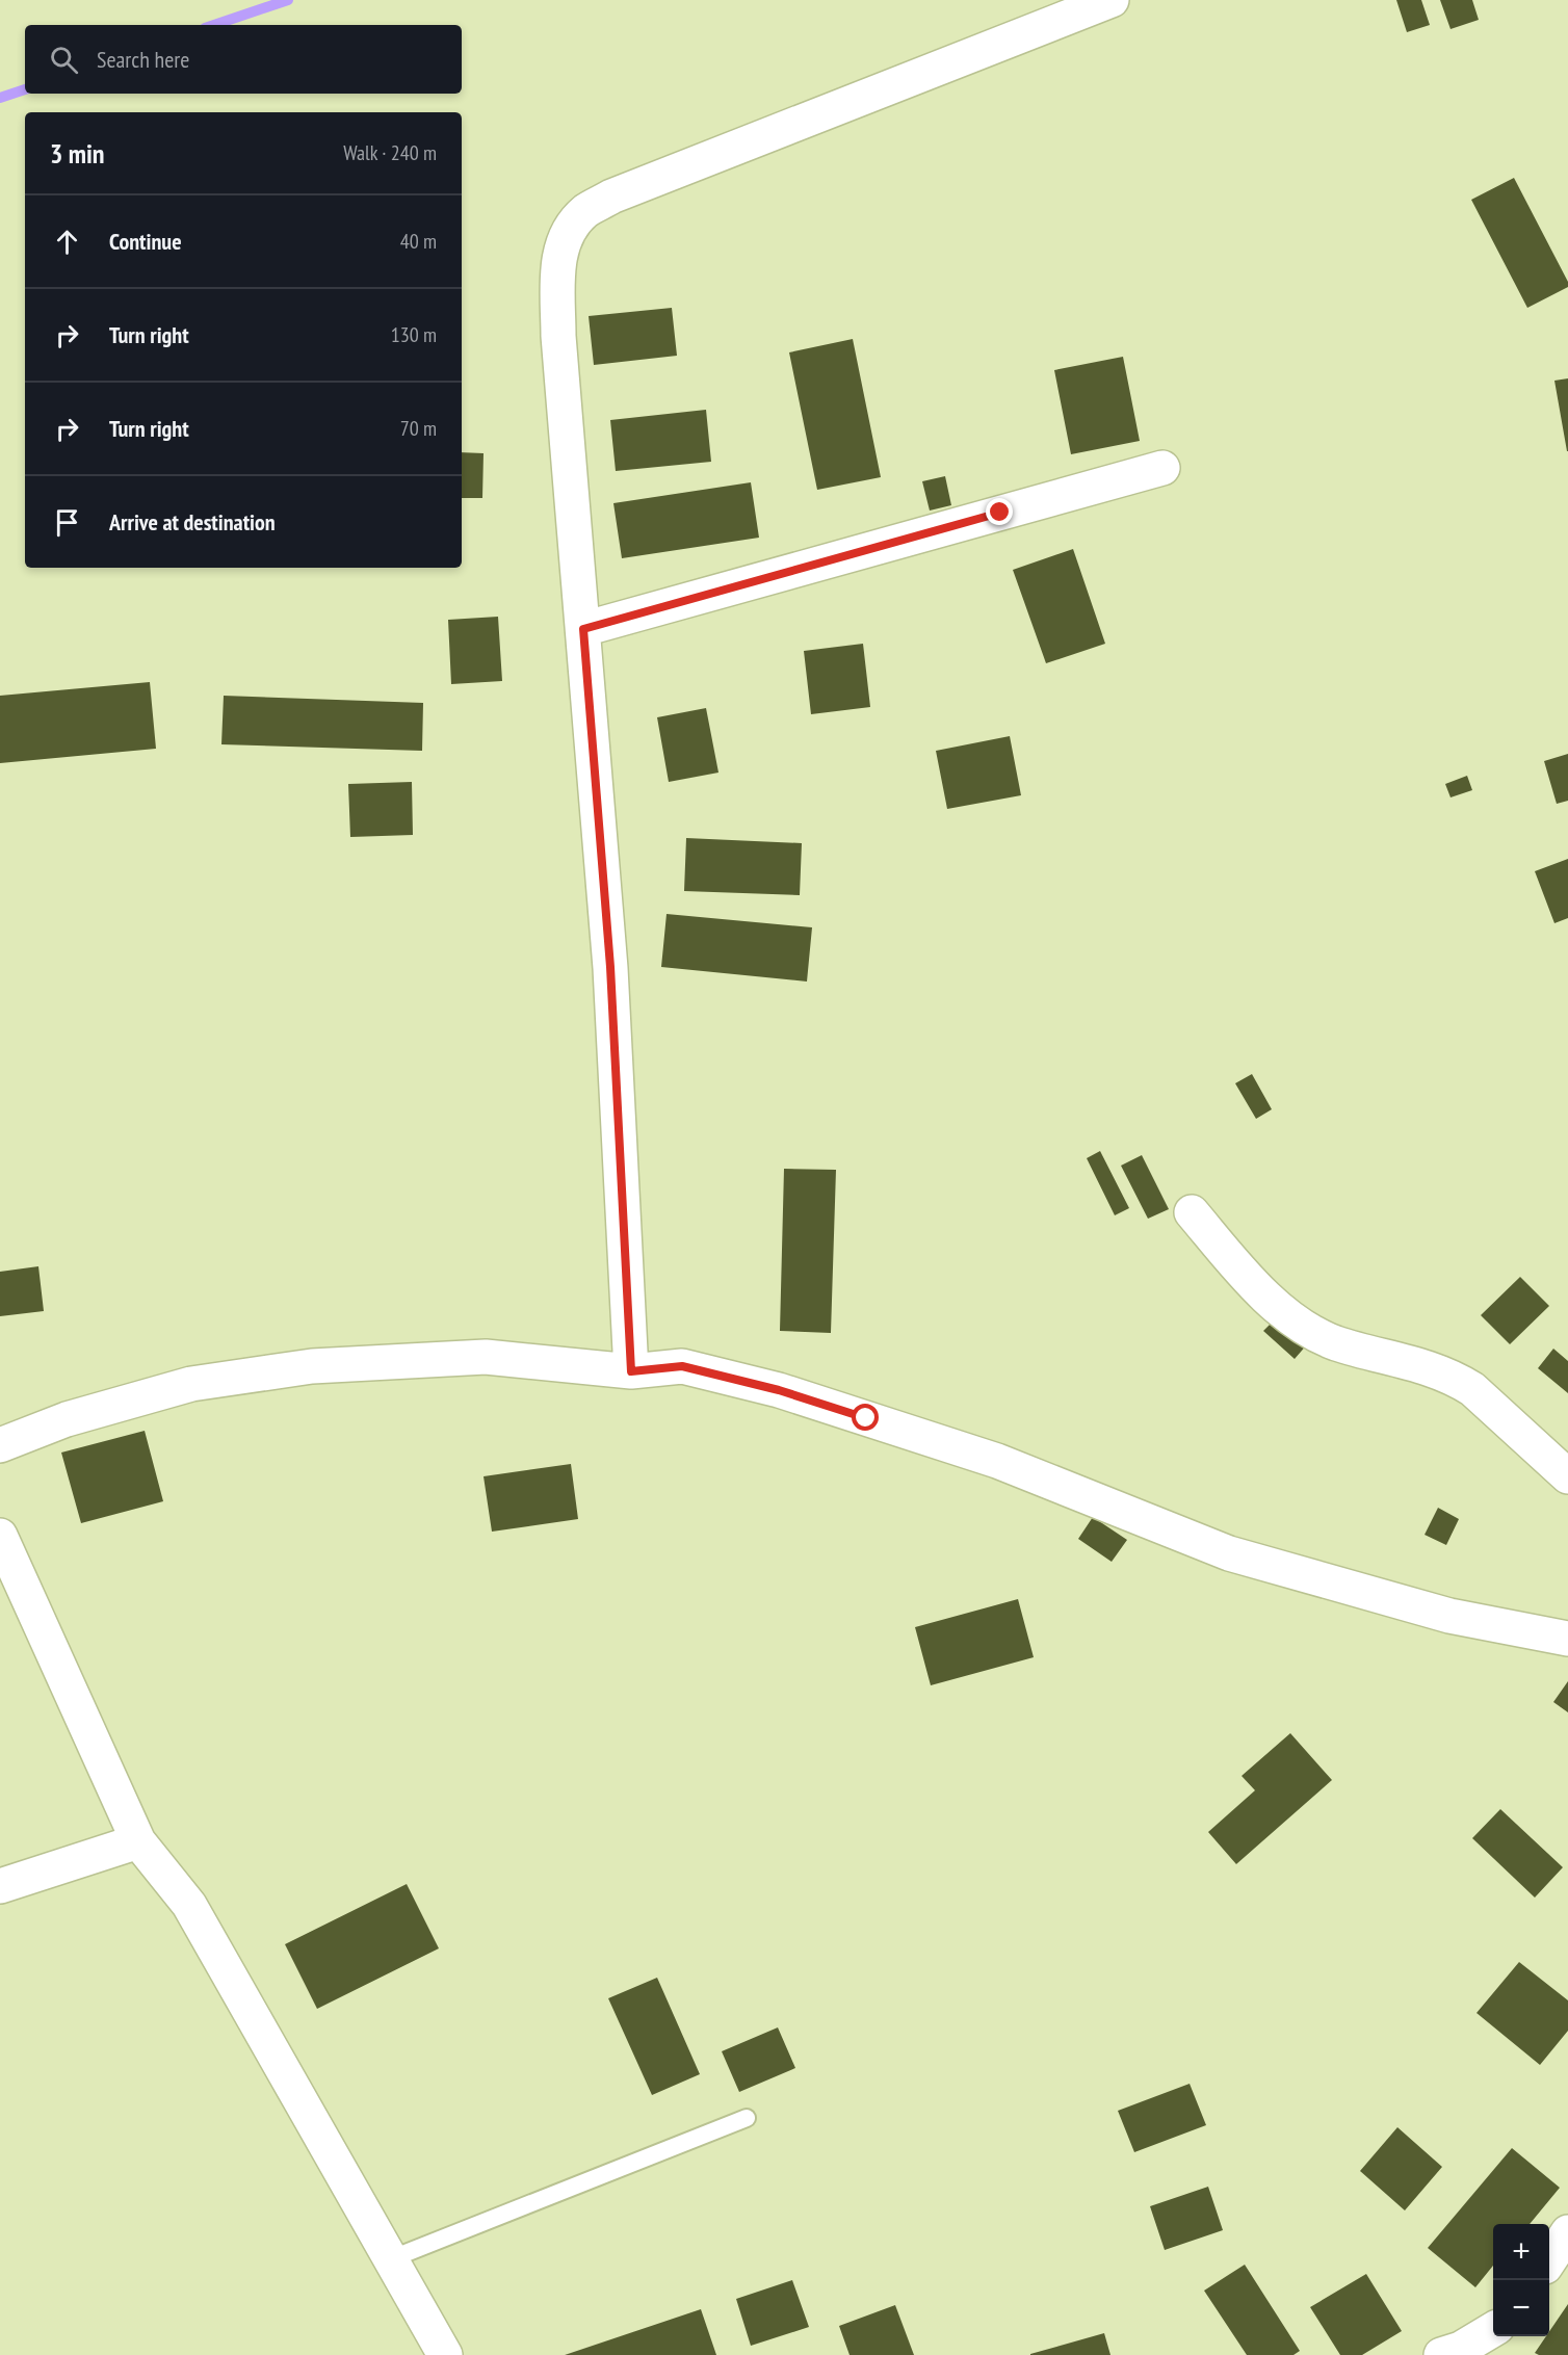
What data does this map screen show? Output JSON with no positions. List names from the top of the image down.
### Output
{
  "page": {
    "search": "Search here",
    "heading": ["3 min", "Walk · 240 m"],
    "list": [
      ["Continue", "40 m"],
      ["Turn right", "130 m"],
      ["Turn right", "70 m"],
      "Arrive at destination"
    ],
    "map_buttons": ["+", "−"]
  }
}
